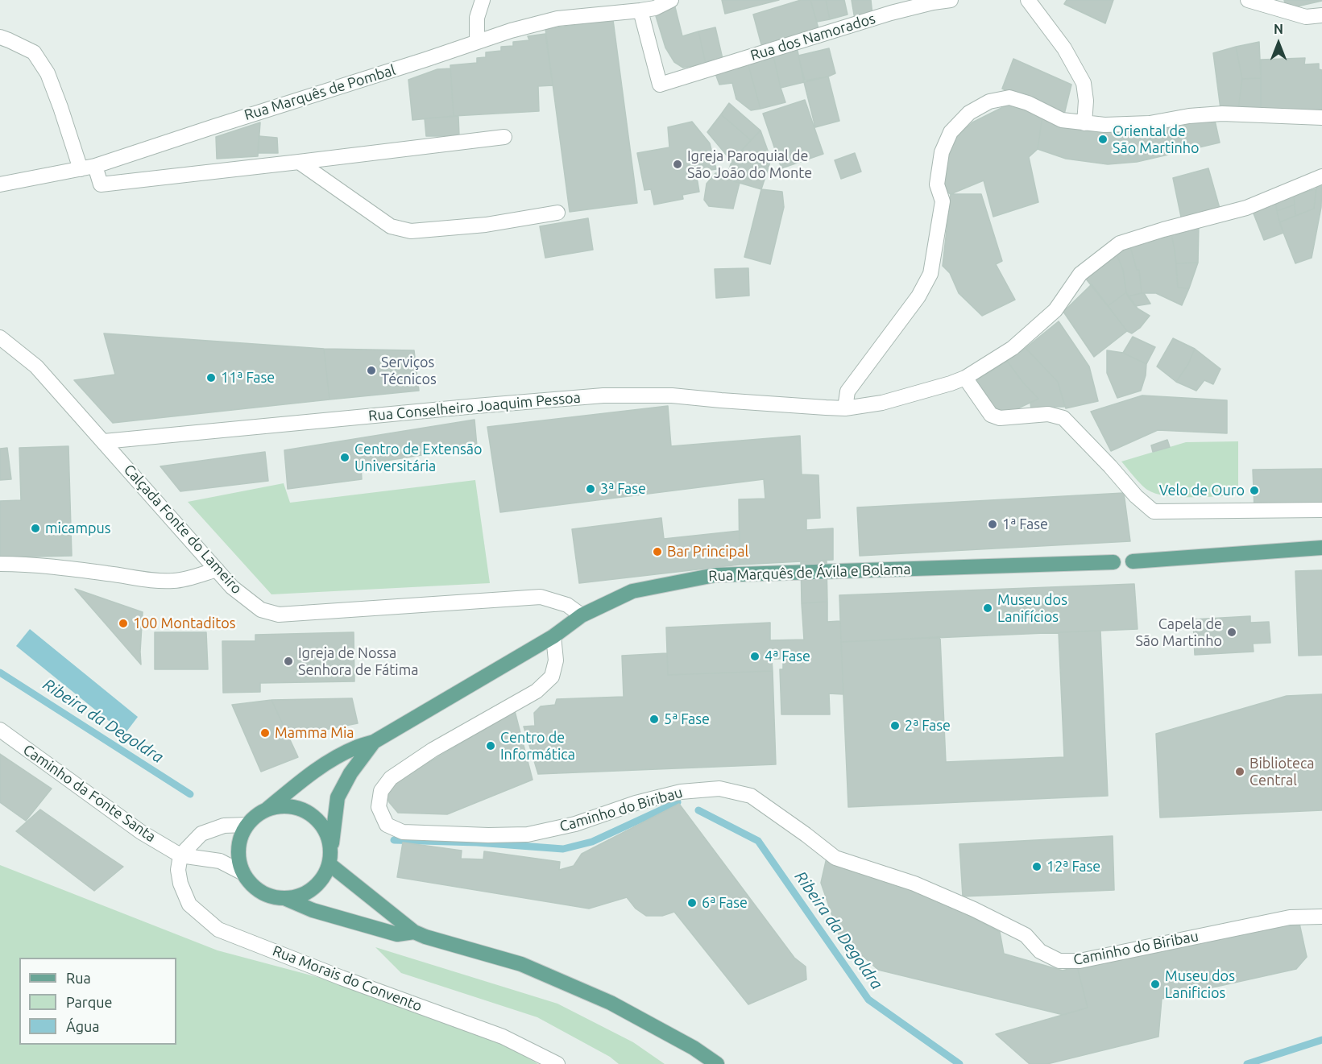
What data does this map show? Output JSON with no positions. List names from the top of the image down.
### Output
{
  "streets": {
    "main road": ["Rua Marquês de Ávila e Bolama"],
    "street": [
      "Rua dos Namorados",
      "Rua Marquês de Pombal",
      "Rua Conselheiro Joaquim Pessoa",
      "Calçada Fonte do Lameiro",
      "Caminho da Fonte Santa",
      "Caminho do Biribau",
      "Rua Morais do Convento"
    ]
  },
  "crossings": [
    ["Rua dos Namorados", "Rua Marquês de Pombal"],
    ["Rua Conselheiro Joaquim Pessoa", "Calçada Fonte do Lameiro"],
    ["Calçada Fonte do Lameiro", "Rua Marquês de Ávila e Bolama"],
    ["Rua Marquês de Ávila e Bolama", "Caminho do Biribau"],
    ["Caminho da Fonte Santa", "Rua Morais do Convento"]
  ],
  "water": ["Ribeira da Degoldra"],
  "places": [
    "Oriental de São Martinho",
    "Igreja Paroquial de São João do Monte",
    "Serviços Técnicos",
    "11ª Fase",
    "Centro de Extensão Universitária",
    "3ª Fase",
    "Velo de Ouro",
    "1ª Fase",
    "micampus",
    "Bar Principal",
    "Museu dos Lanifícios",
    "100 Montaditos",
    "Capela de São Martinho",
    "4ª Fase",
    "Igreja de Nossa Senhora de Fátima",
    "5ª Fase",
    "2ª Fase",
    "Mamma Mia",
    "Centro de Informática",
    "Biblioteca Central",
    "12ª Fase",
    "6ª Fase",
    "Museu dos Lanificios"
  ],
  "legend": ["Rua", "Parque", "Água"],
  "north": "top"
}
